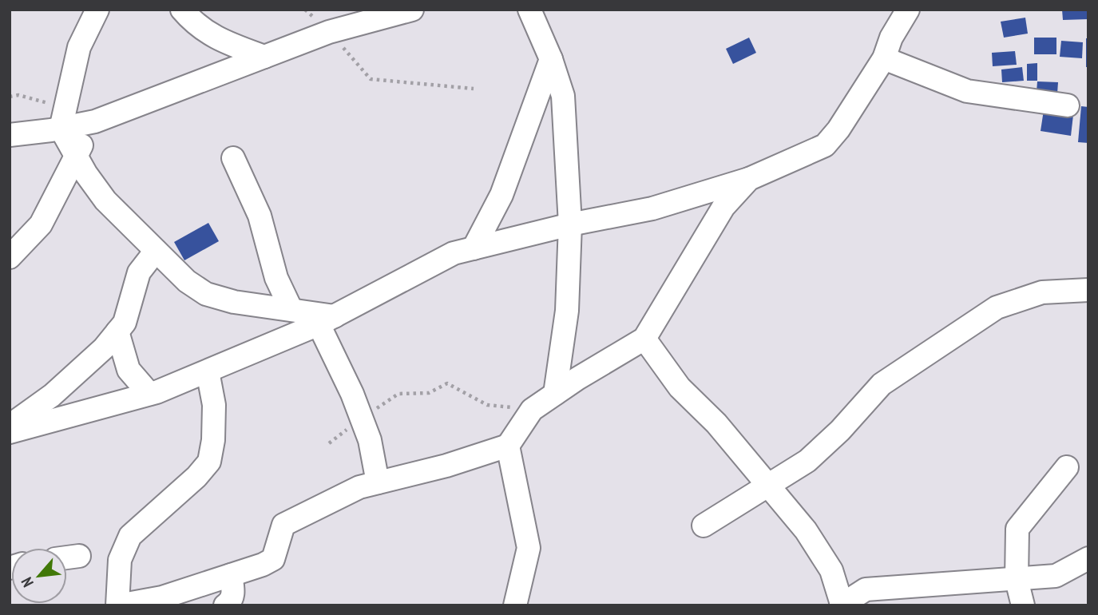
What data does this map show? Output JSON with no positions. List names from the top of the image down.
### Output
{
  "north": "bottom left"
}
